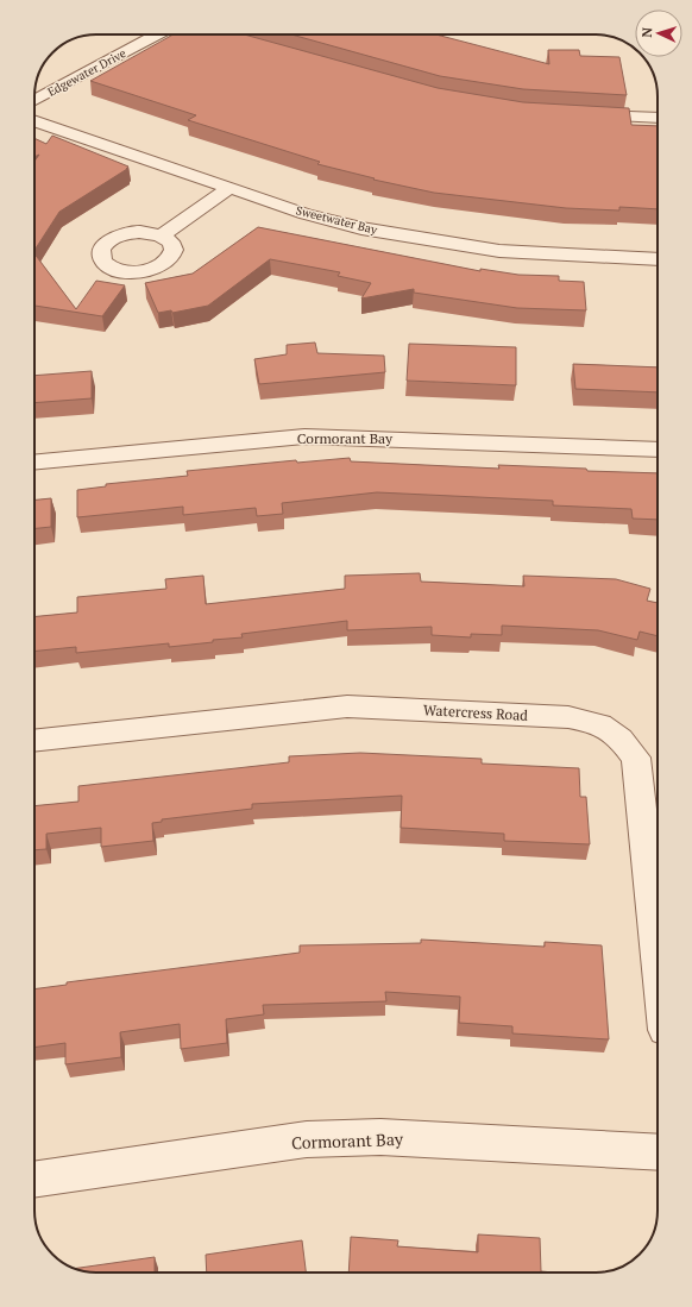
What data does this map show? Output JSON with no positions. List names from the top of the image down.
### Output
{
  "streets": {
    "street": [
      "Edgewater Drive",
      "Sweetwater Bay",
      "Cormorant Bay",
      "Watercress Road"
    ]
  },
  "north": "left"
}
